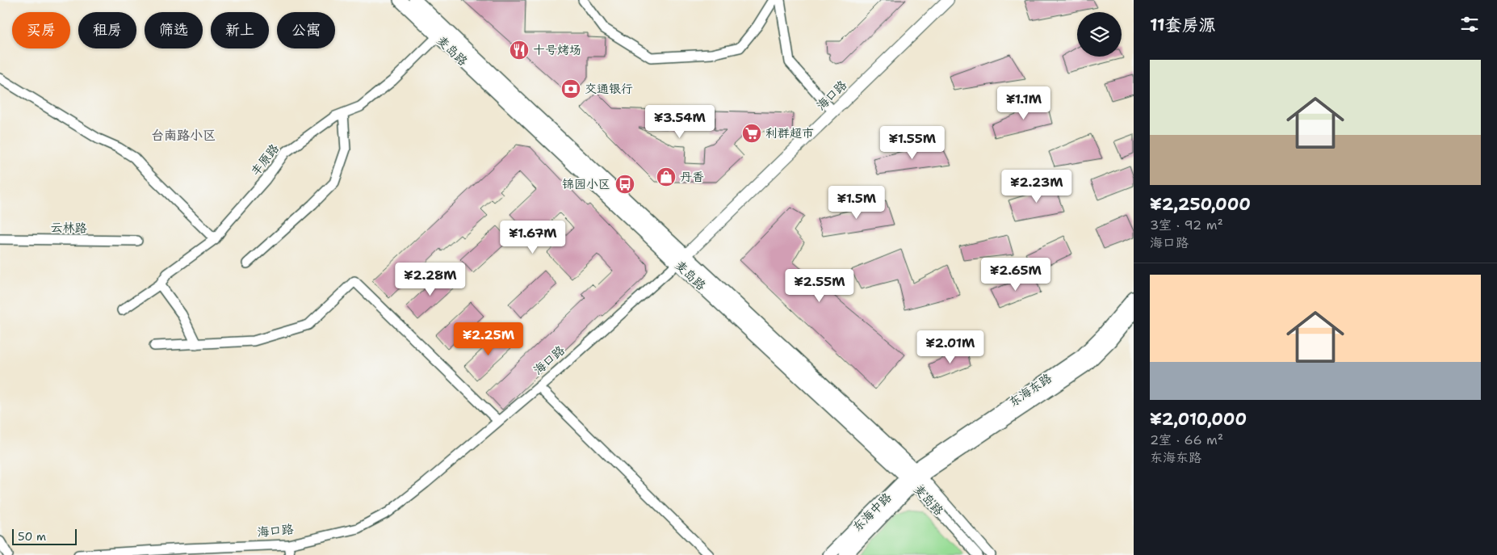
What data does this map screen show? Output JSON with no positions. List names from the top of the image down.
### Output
{
  "streets": {
    "main road": ["麦岛路", "东海东路", "东海中路"],
    "street": ["海口路", "丰原路", "云林路"]
  },
  "crossings": [
    ["麦岛路", "海口路"],
    ["麦岛路", "丰原路"],
    ["麦岛路", "东海东路"],
    ["麦岛路", "东海中路"],
    ["东海东路", "东海中路"]
  ],
  "districts": ["台南路小区"],
  "places": {
    "restaurant": ["十号烤场"],
    "bank": ["交通银行"],
    "supermarket": ["利群超市"],
    "shop": ["丹香"],
    "bus stop": ["锦园小区"]
  },
  "scale_bar": "50 m",
  "page": {
    "heading": "11套房源",
    "chip": [
      "买房",
      "租房",
      "筛选",
      "新上",
      "公寓"
    ],
    "list": [
      {
        "name": "¥2,250,000",
        "note": "3室 · 92 m² · 海口路"
      },
      {
        "name": "¥2,010,000",
        "note": "2室 · 66 m² · 东海东路"
      }
    ],
    "price": [
      "¥1.1M",
      "¥3.54M",
      "¥1.55M",
      "¥2.23M",
      "¥1.5M",
      "¥1.67M",
      "¥2.65M",
      "¥2.28M",
      "¥2.55M",
      "¥2.25M",
      "¥2.01M"
    ],
    "scale": "50 m"
  }
}
